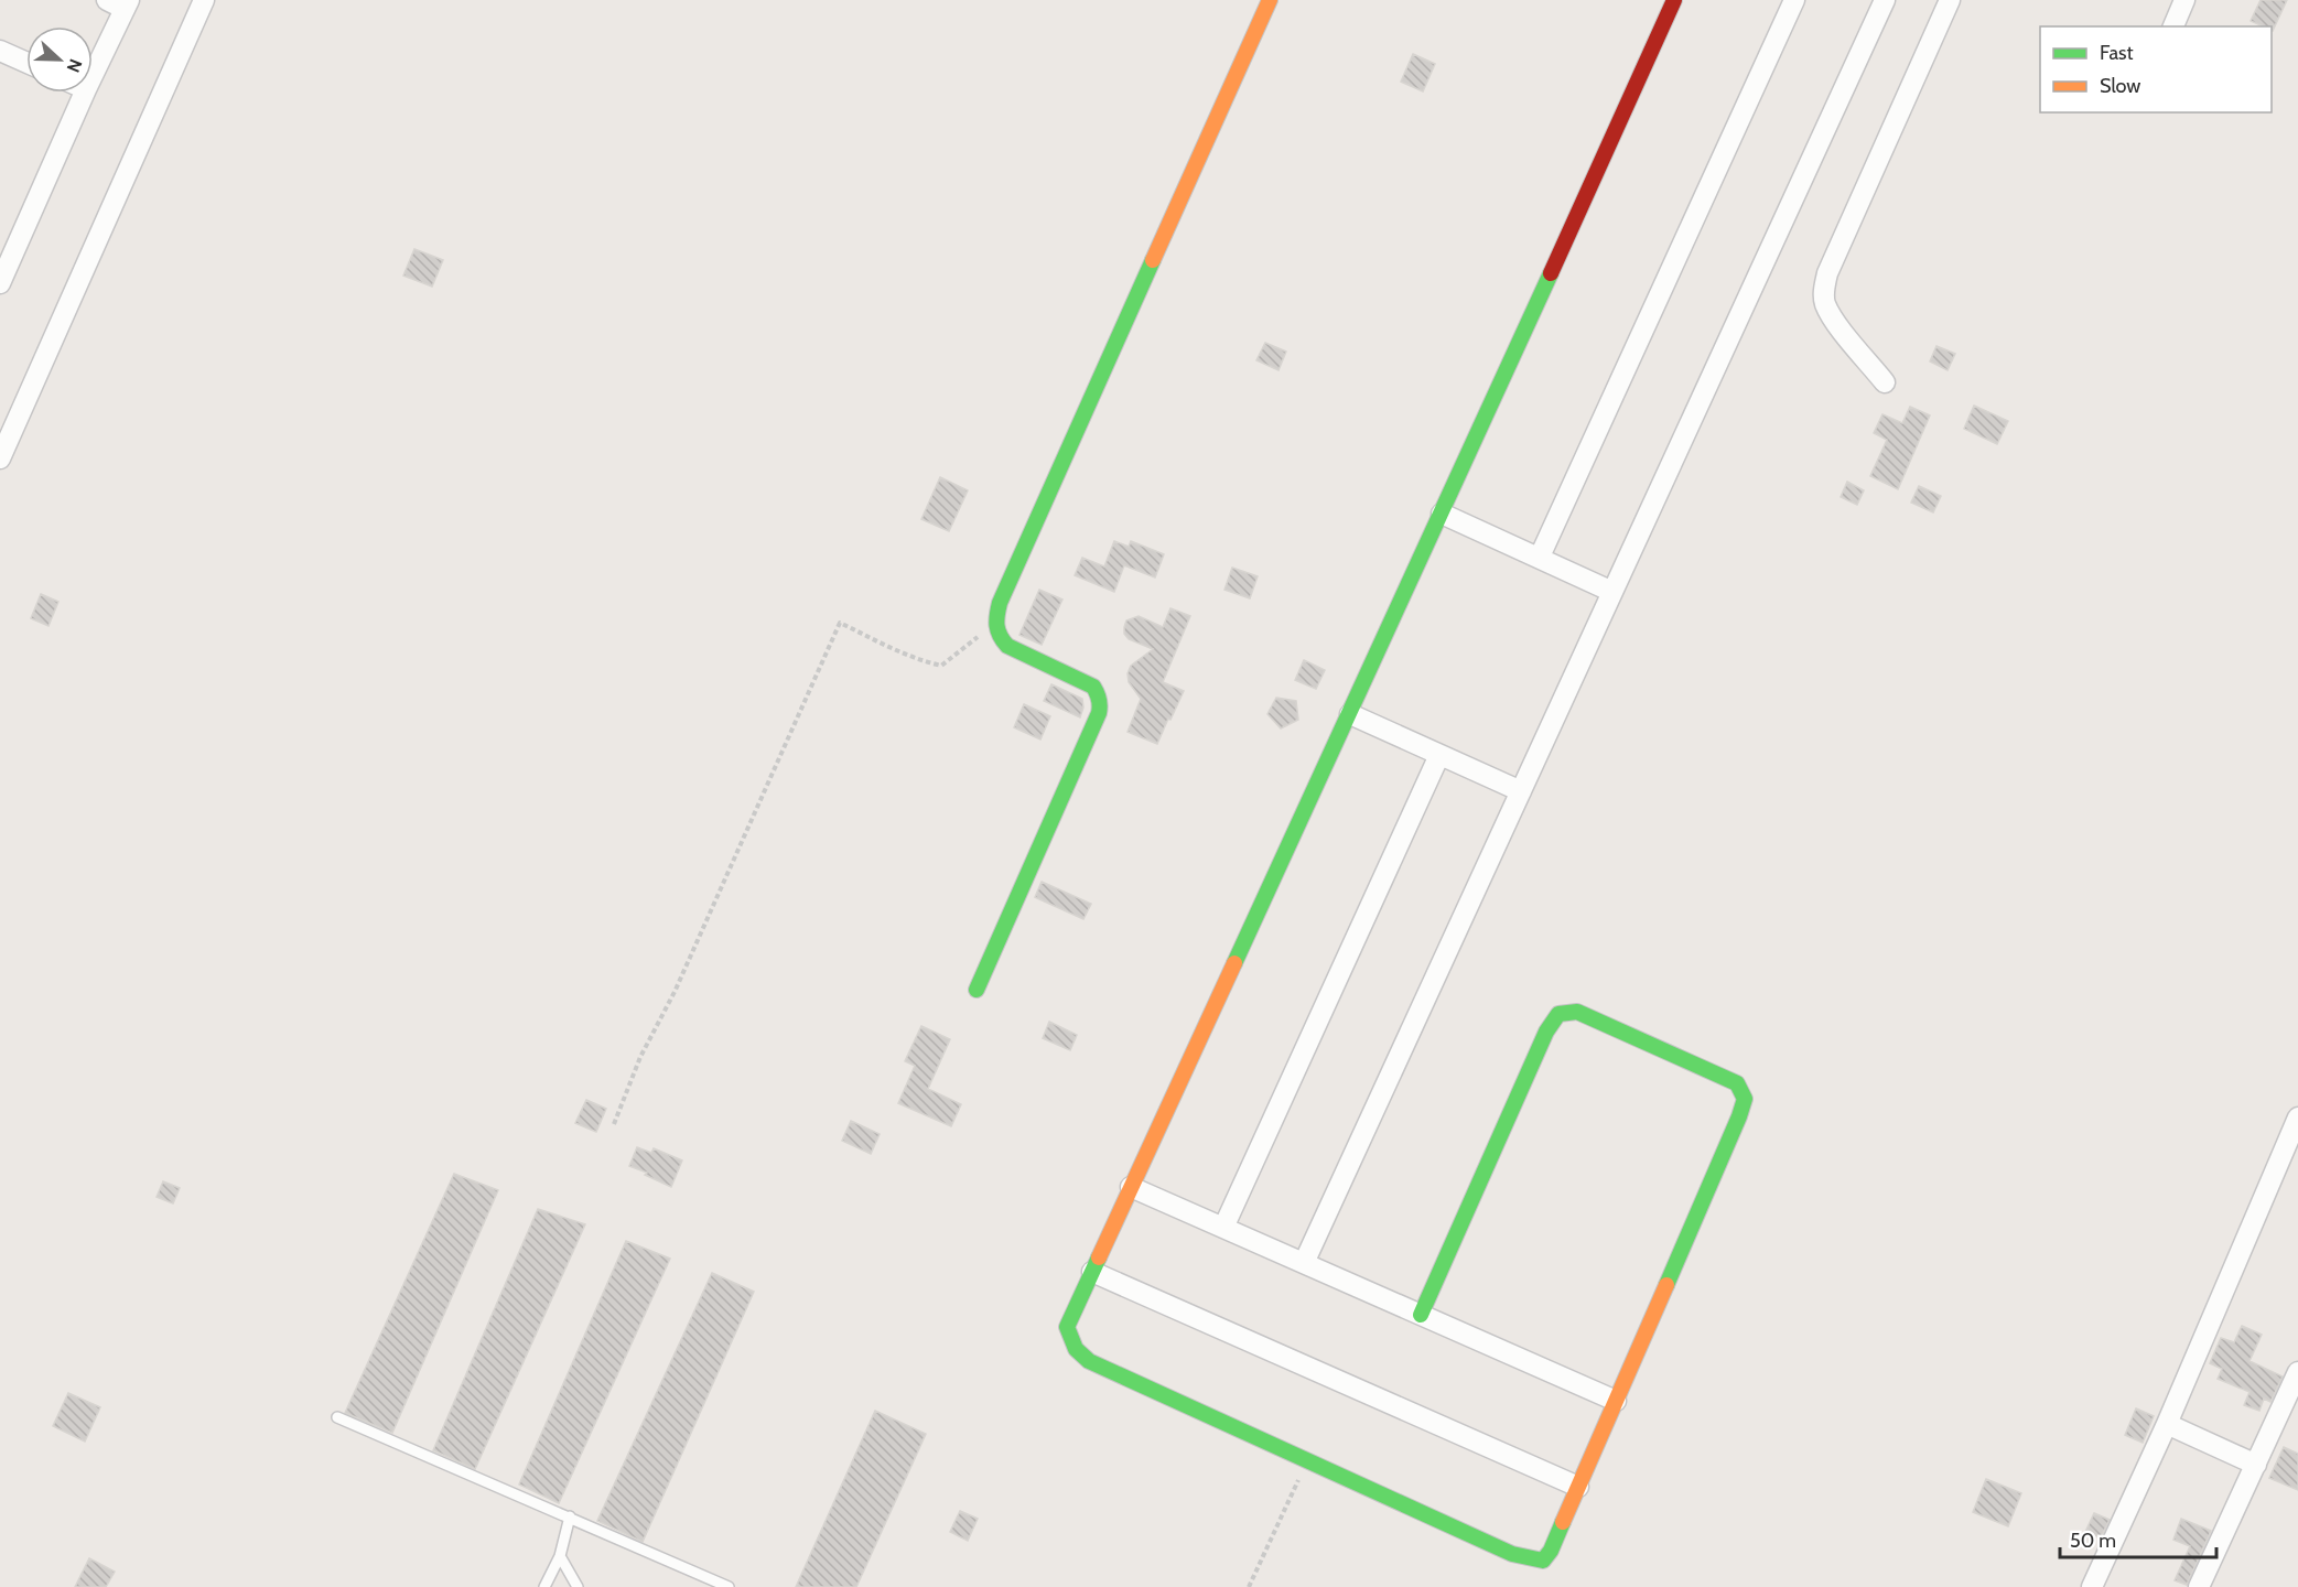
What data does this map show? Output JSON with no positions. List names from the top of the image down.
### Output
{
  "legend": ["Fast", "Slow"],
  "scale_bar": "50 m",
  "north": "right"
}
